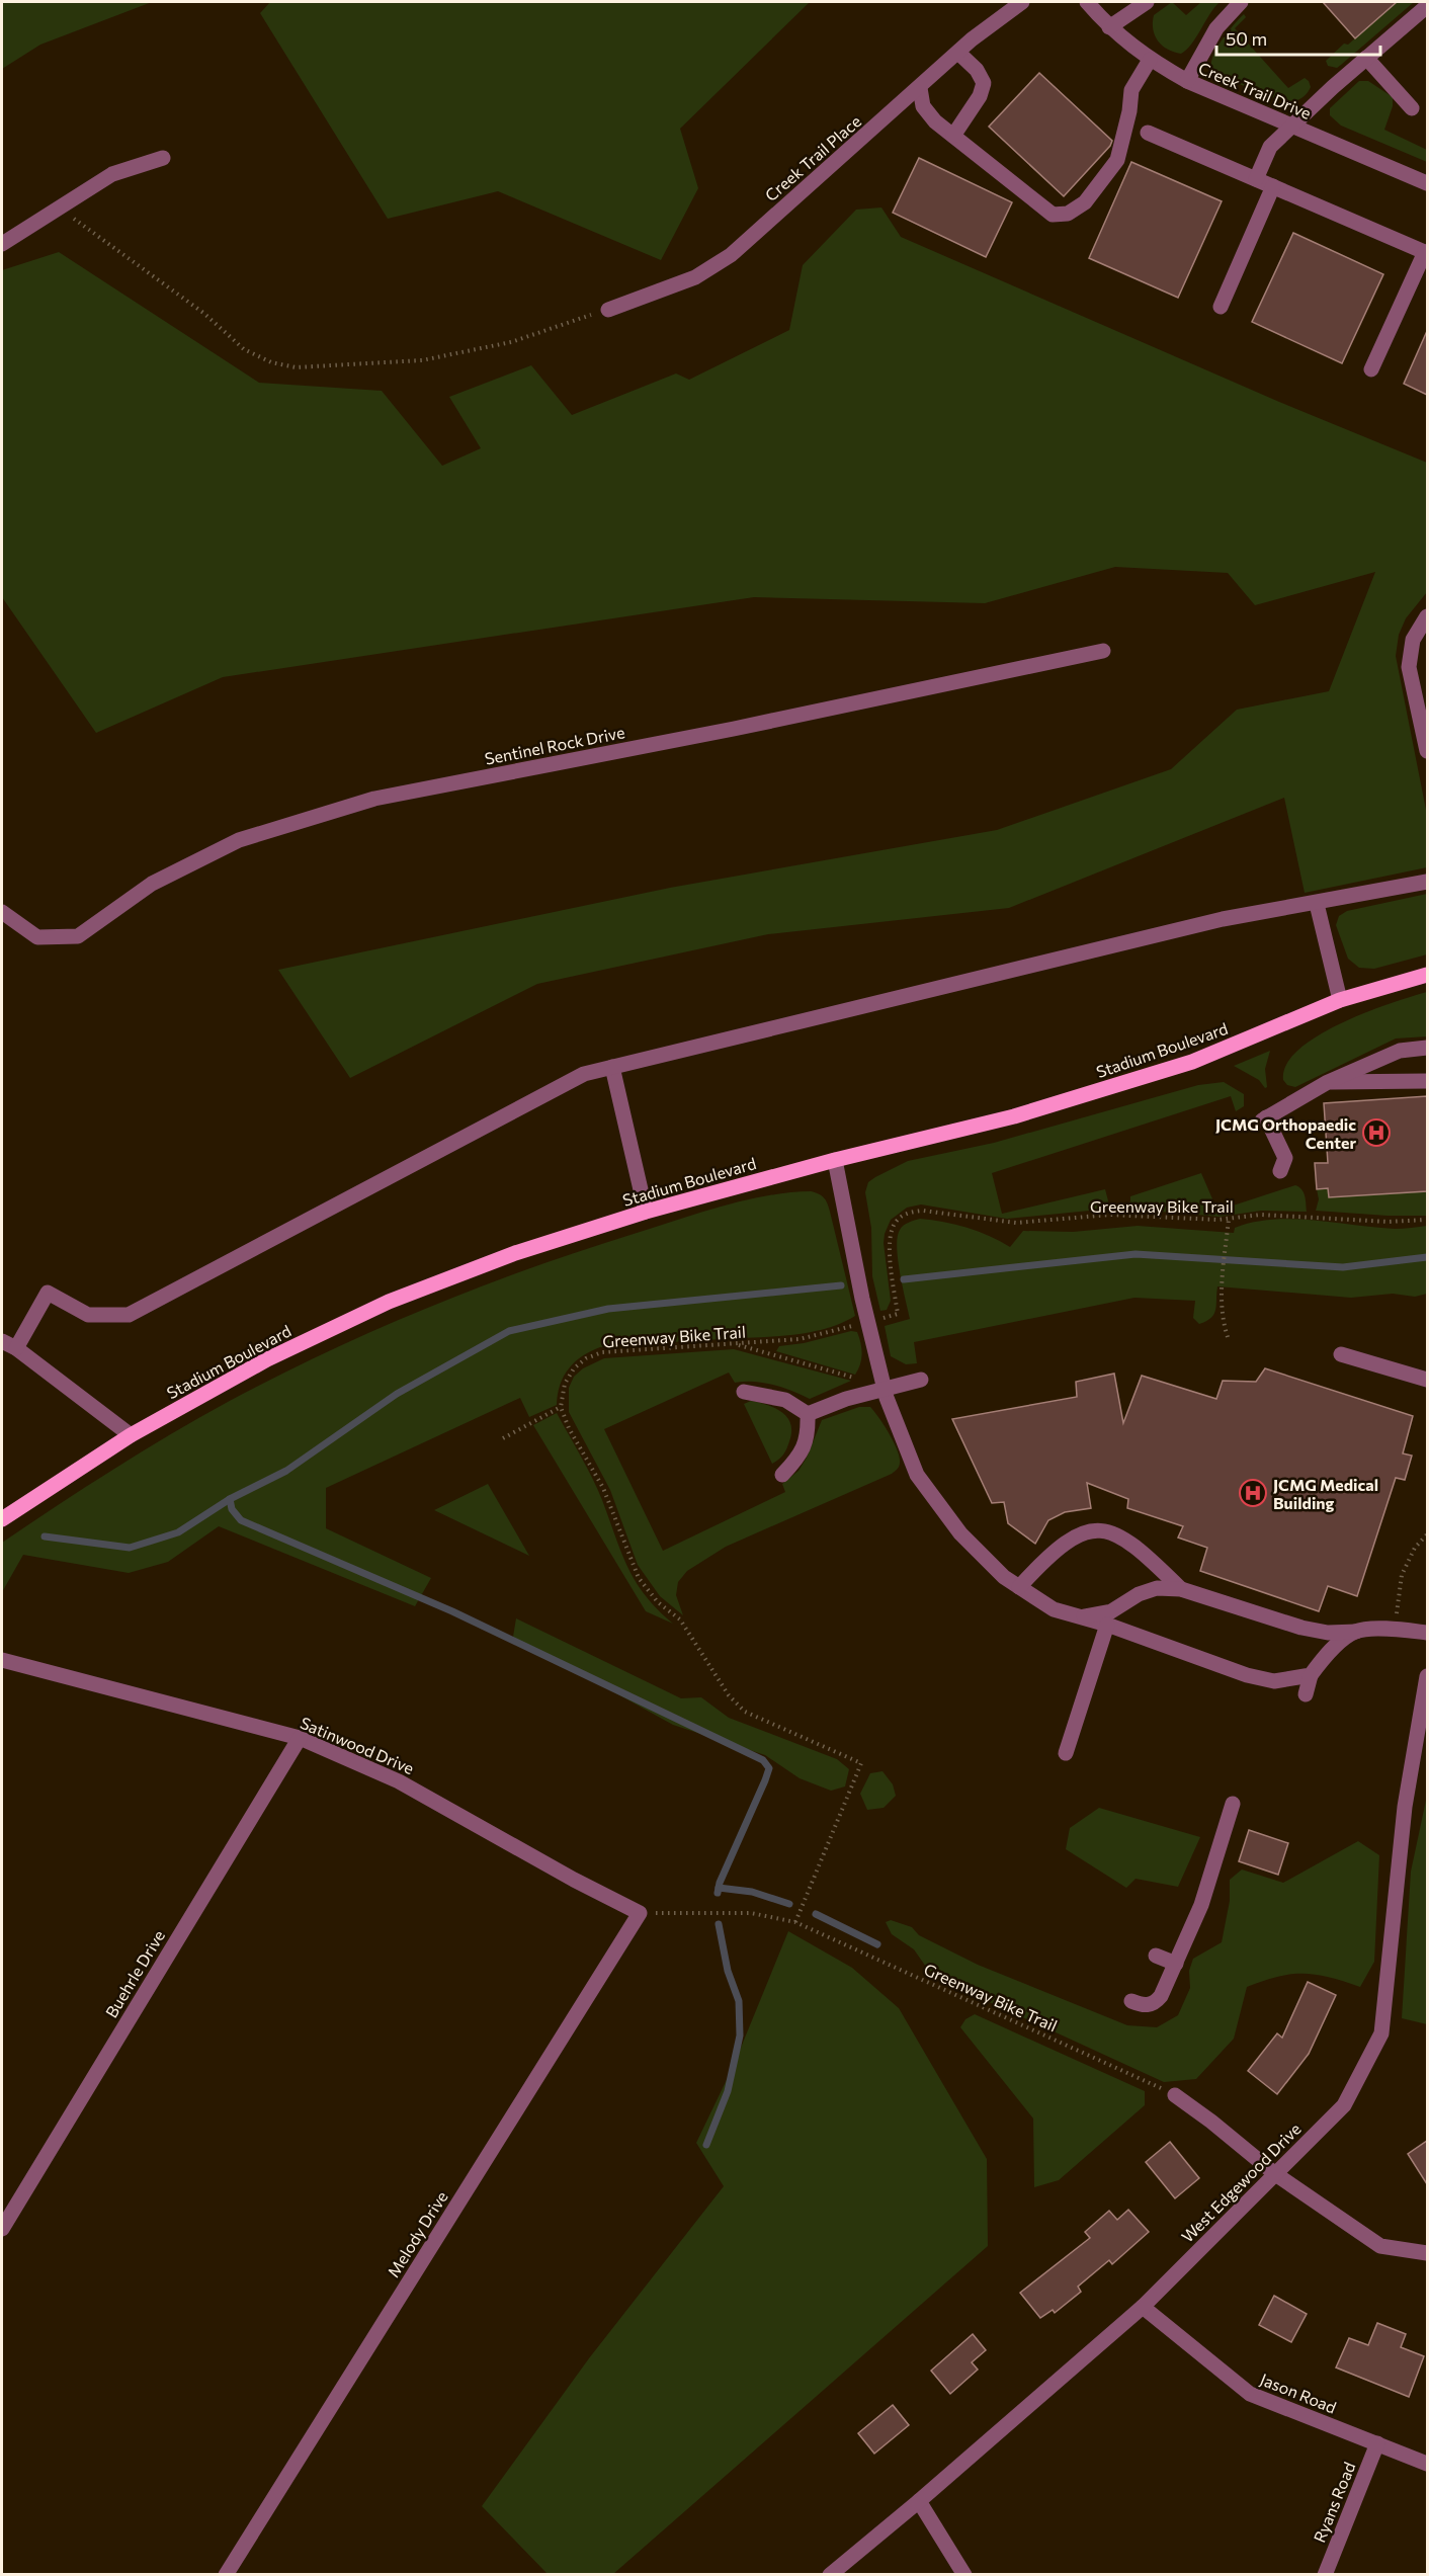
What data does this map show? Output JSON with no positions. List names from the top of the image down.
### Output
{
  "streets": {
    "main road": ["Stadium Boulevard"],
    "street": [
      "Creek Trail Drive",
      "Creek Trail Place",
      "Sentinel Rock Drive",
      "Satinwood Drive",
      "Buehrle Drive",
      "West Edgewood Drive",
      "Melody Drive",
      "Jason Road",
      "Ryans Road"
    ],
    "path": ["Greenway Bike Trail"]
  },
  "crossings": [
    ["Greenway Bike Trail", "Satinwood Drive"],
    ["Greenway Bike Trail", "Melody Drive"],
    ["Satinwood Drive", "Buehrle Drive"],
    ["Satinwood Drive", "Melody Drive"],
    ["West Edgewood Drive", "Jason Road"],
    ["Jason Road", "Ryans Road"]
  ],
  "places": {
    "hospital": ["JCMG Orthopaedic Center", "JCMG Medical Building"]
  },
  "scale_bar": "50 m"
}
